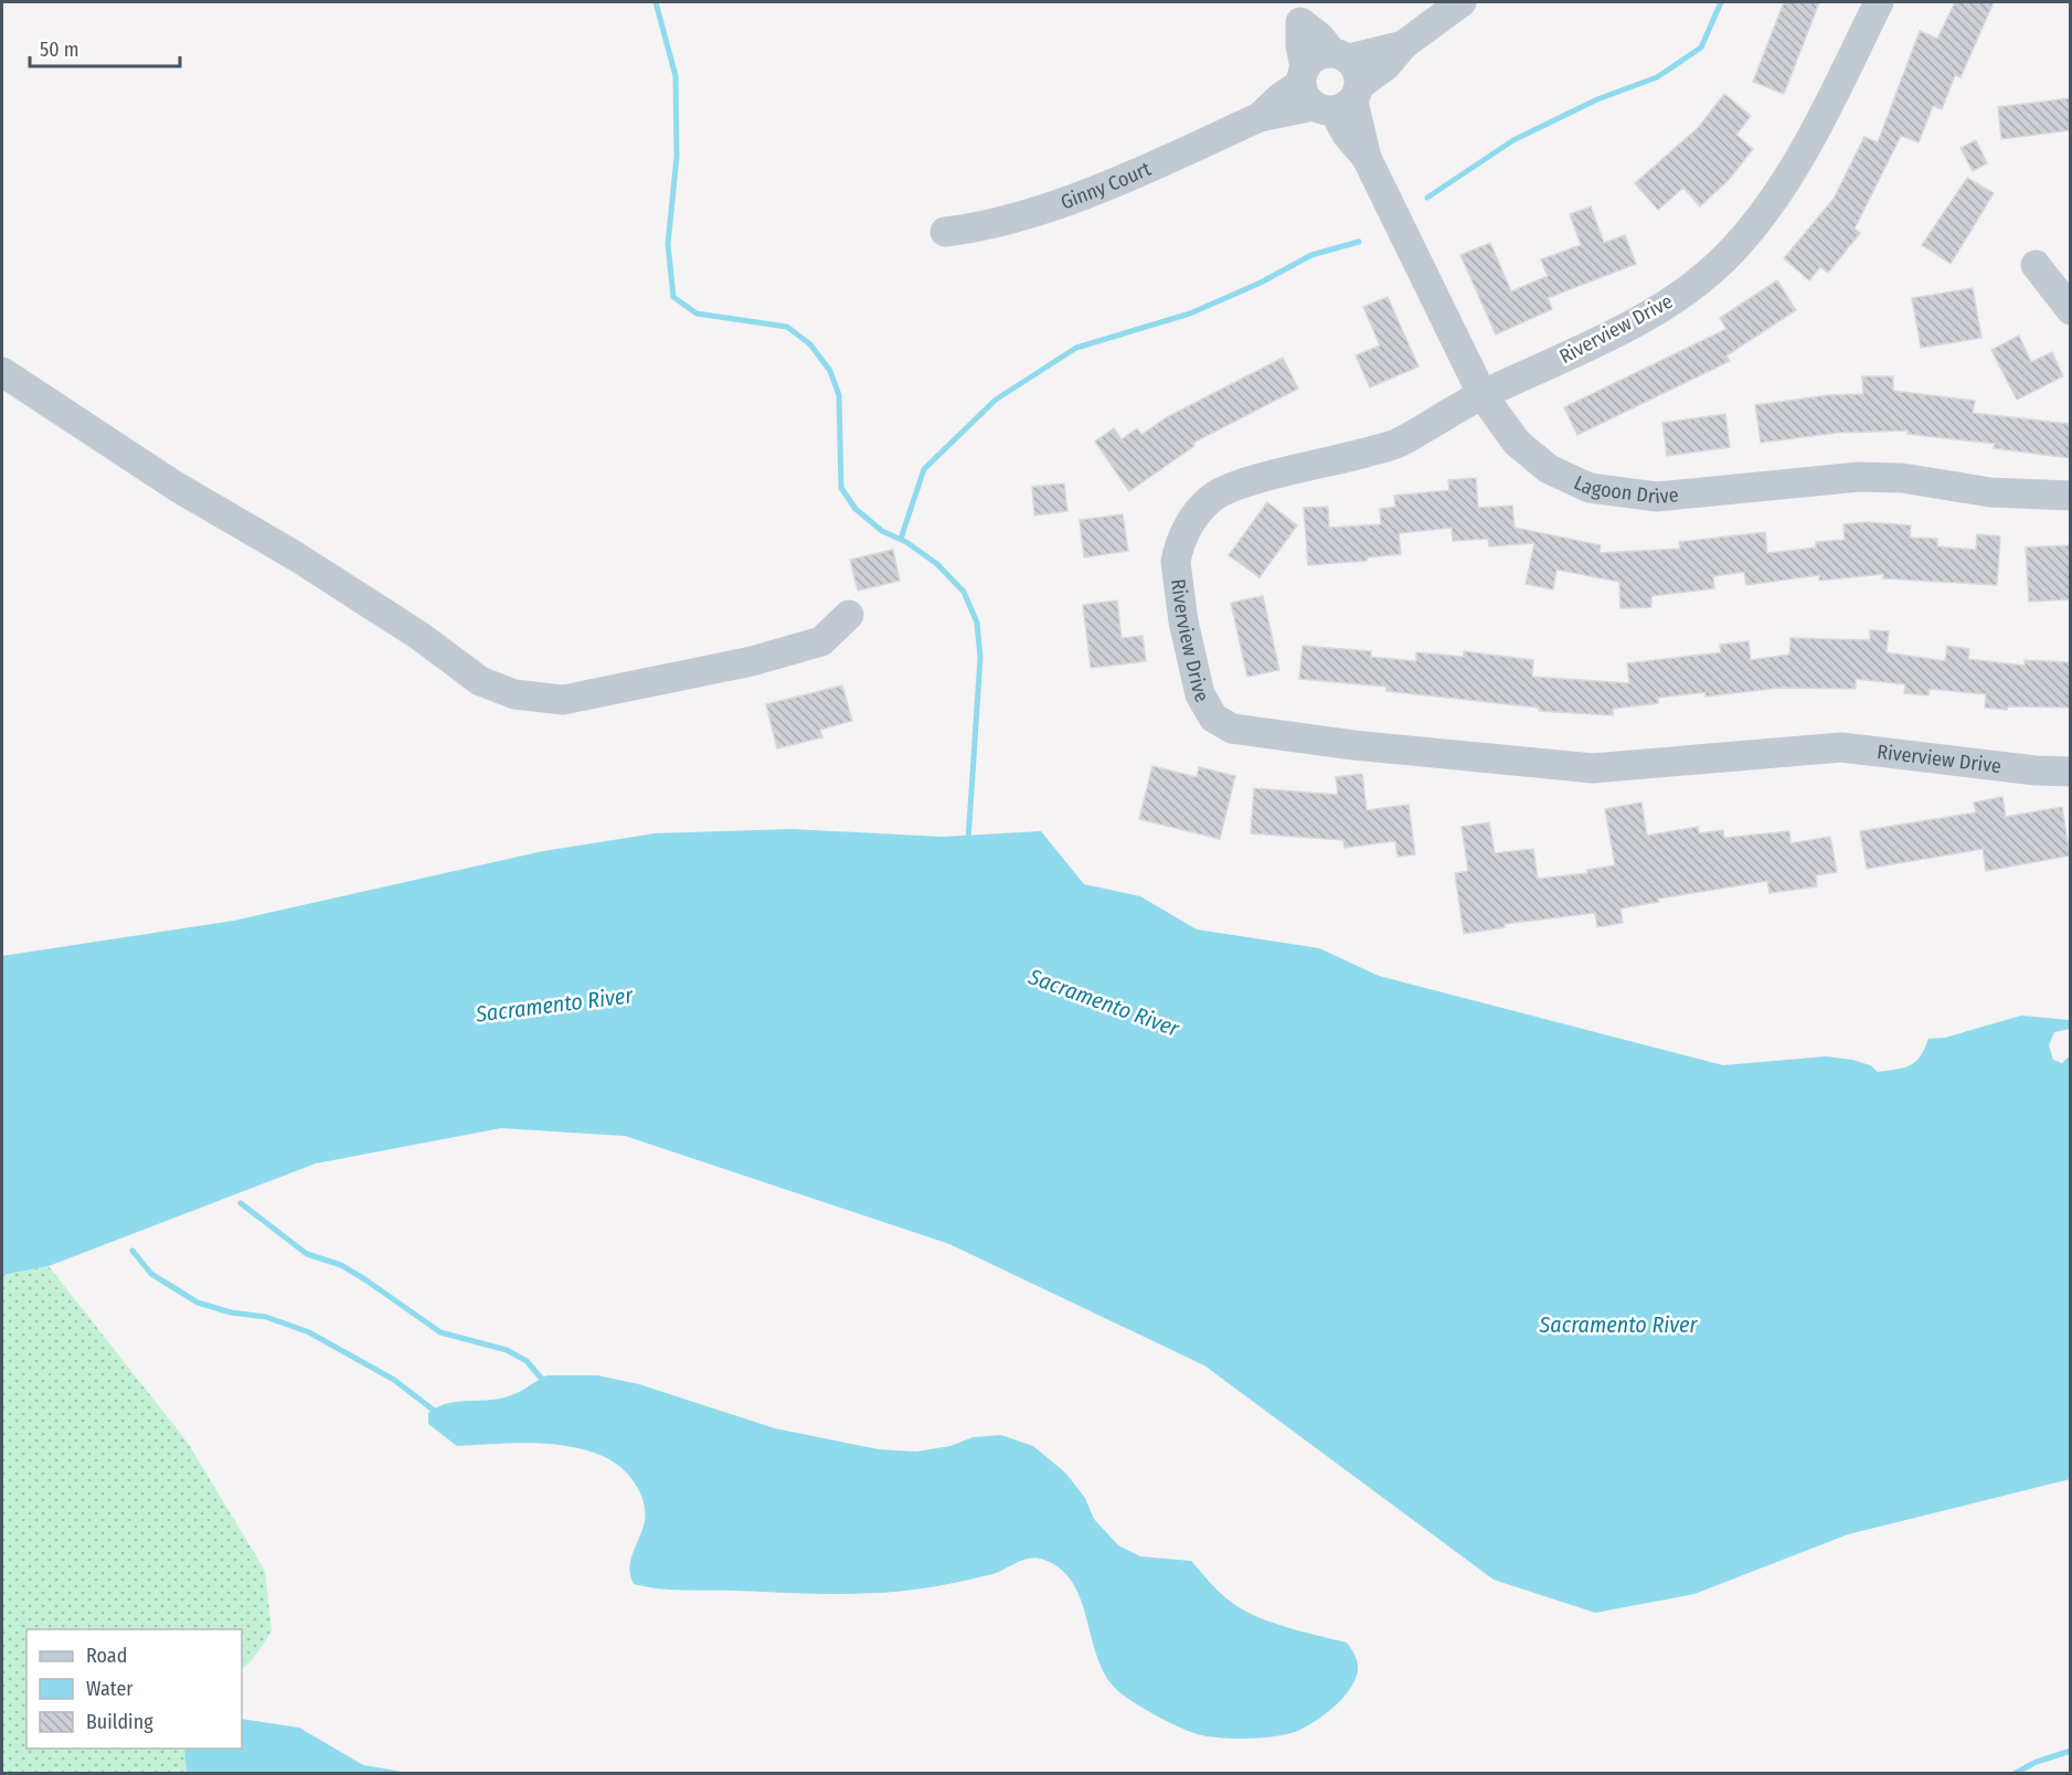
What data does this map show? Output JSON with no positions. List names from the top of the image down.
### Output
{
  "streets": {
    "street": ["Ginny Court", "Riverview Drive", "Lagoon Drive"]
  },
  "crossings": [
    ["Ginny Court", "Lagoon Drive"],
    ["Riverview Drive", "Lagoon Drive"]
  ],
  "water": ["Sacramento River"],
  "legend": ["Road", "Water", "Building"],
  "scale_bar": "50 m"
}
